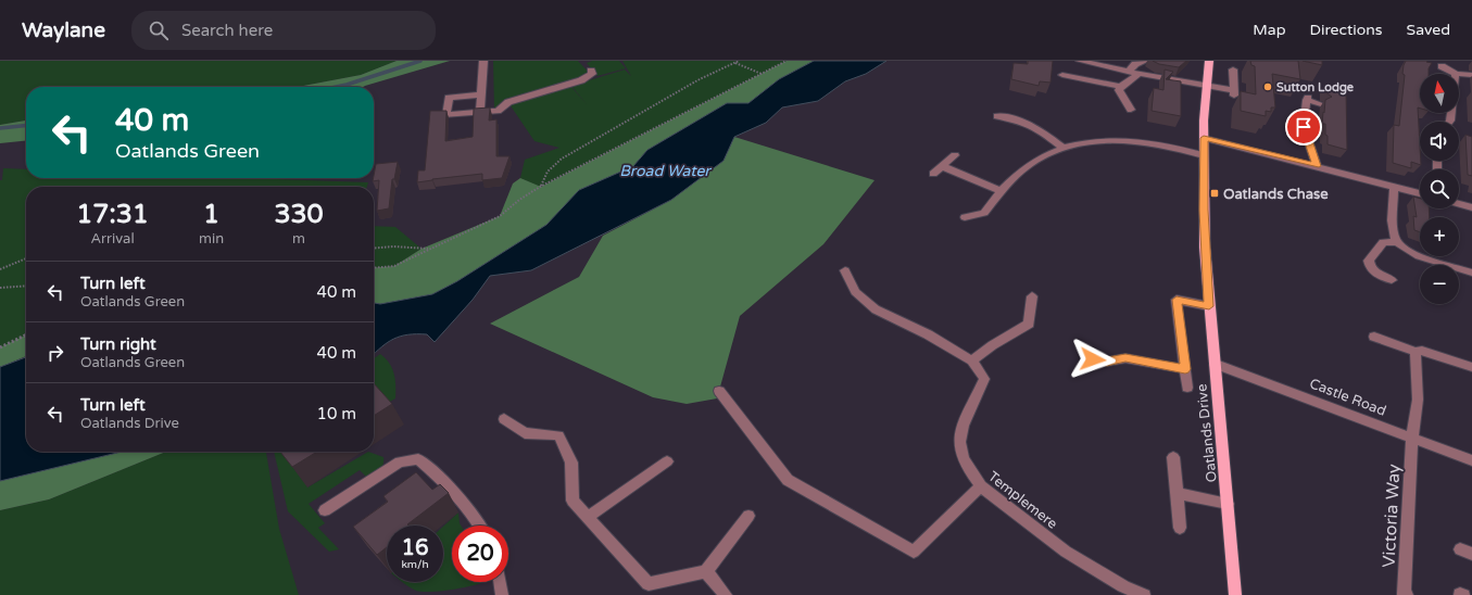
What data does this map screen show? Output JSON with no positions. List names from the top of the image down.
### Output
{
  "streets": {
    "main road": ["Oatlands Drive"],
    "street": ["Castle Road", "Templemere", "Victoria Way"]
  },
  "crossings": [
    ["Castle Road", "Oatlands Drive"],
    ["Castle Road", "Victoria Way"]
  ],
  "water": ["Broad Water"],
  "places": {
    "other": ["Sutton Lodge"],
    "transit": ["Oatlands Chase"]
  },
  "north": "top",
  "page": {
    "header": "Waylane",
    "search": "Search here",
    "nav": ["Map", "Directions", "Saved"],
    "map_buttons": ["+", "−"],
    "turn": ["40 m", "Oatlands Green"],
    "eta": [
      "17:31",
      "Arrival",
      "1",
      "min",
      "330",
      "m"
    ],
    "list": [
      {
        "name": "Turn left",
        "note": "Oatlands Green",
        "value": "40 m"
      },
      {
        "name": "Turn right",
        "note": "Oatlands Green",
        "value": "40 m"
      },
      {
        "name": "Turn left",
        "note": "Oatlands Drive",
        "value": "10 m"
      }
    ],
    "speed": "16 km/h",
    "limit": "20"
  }
}
